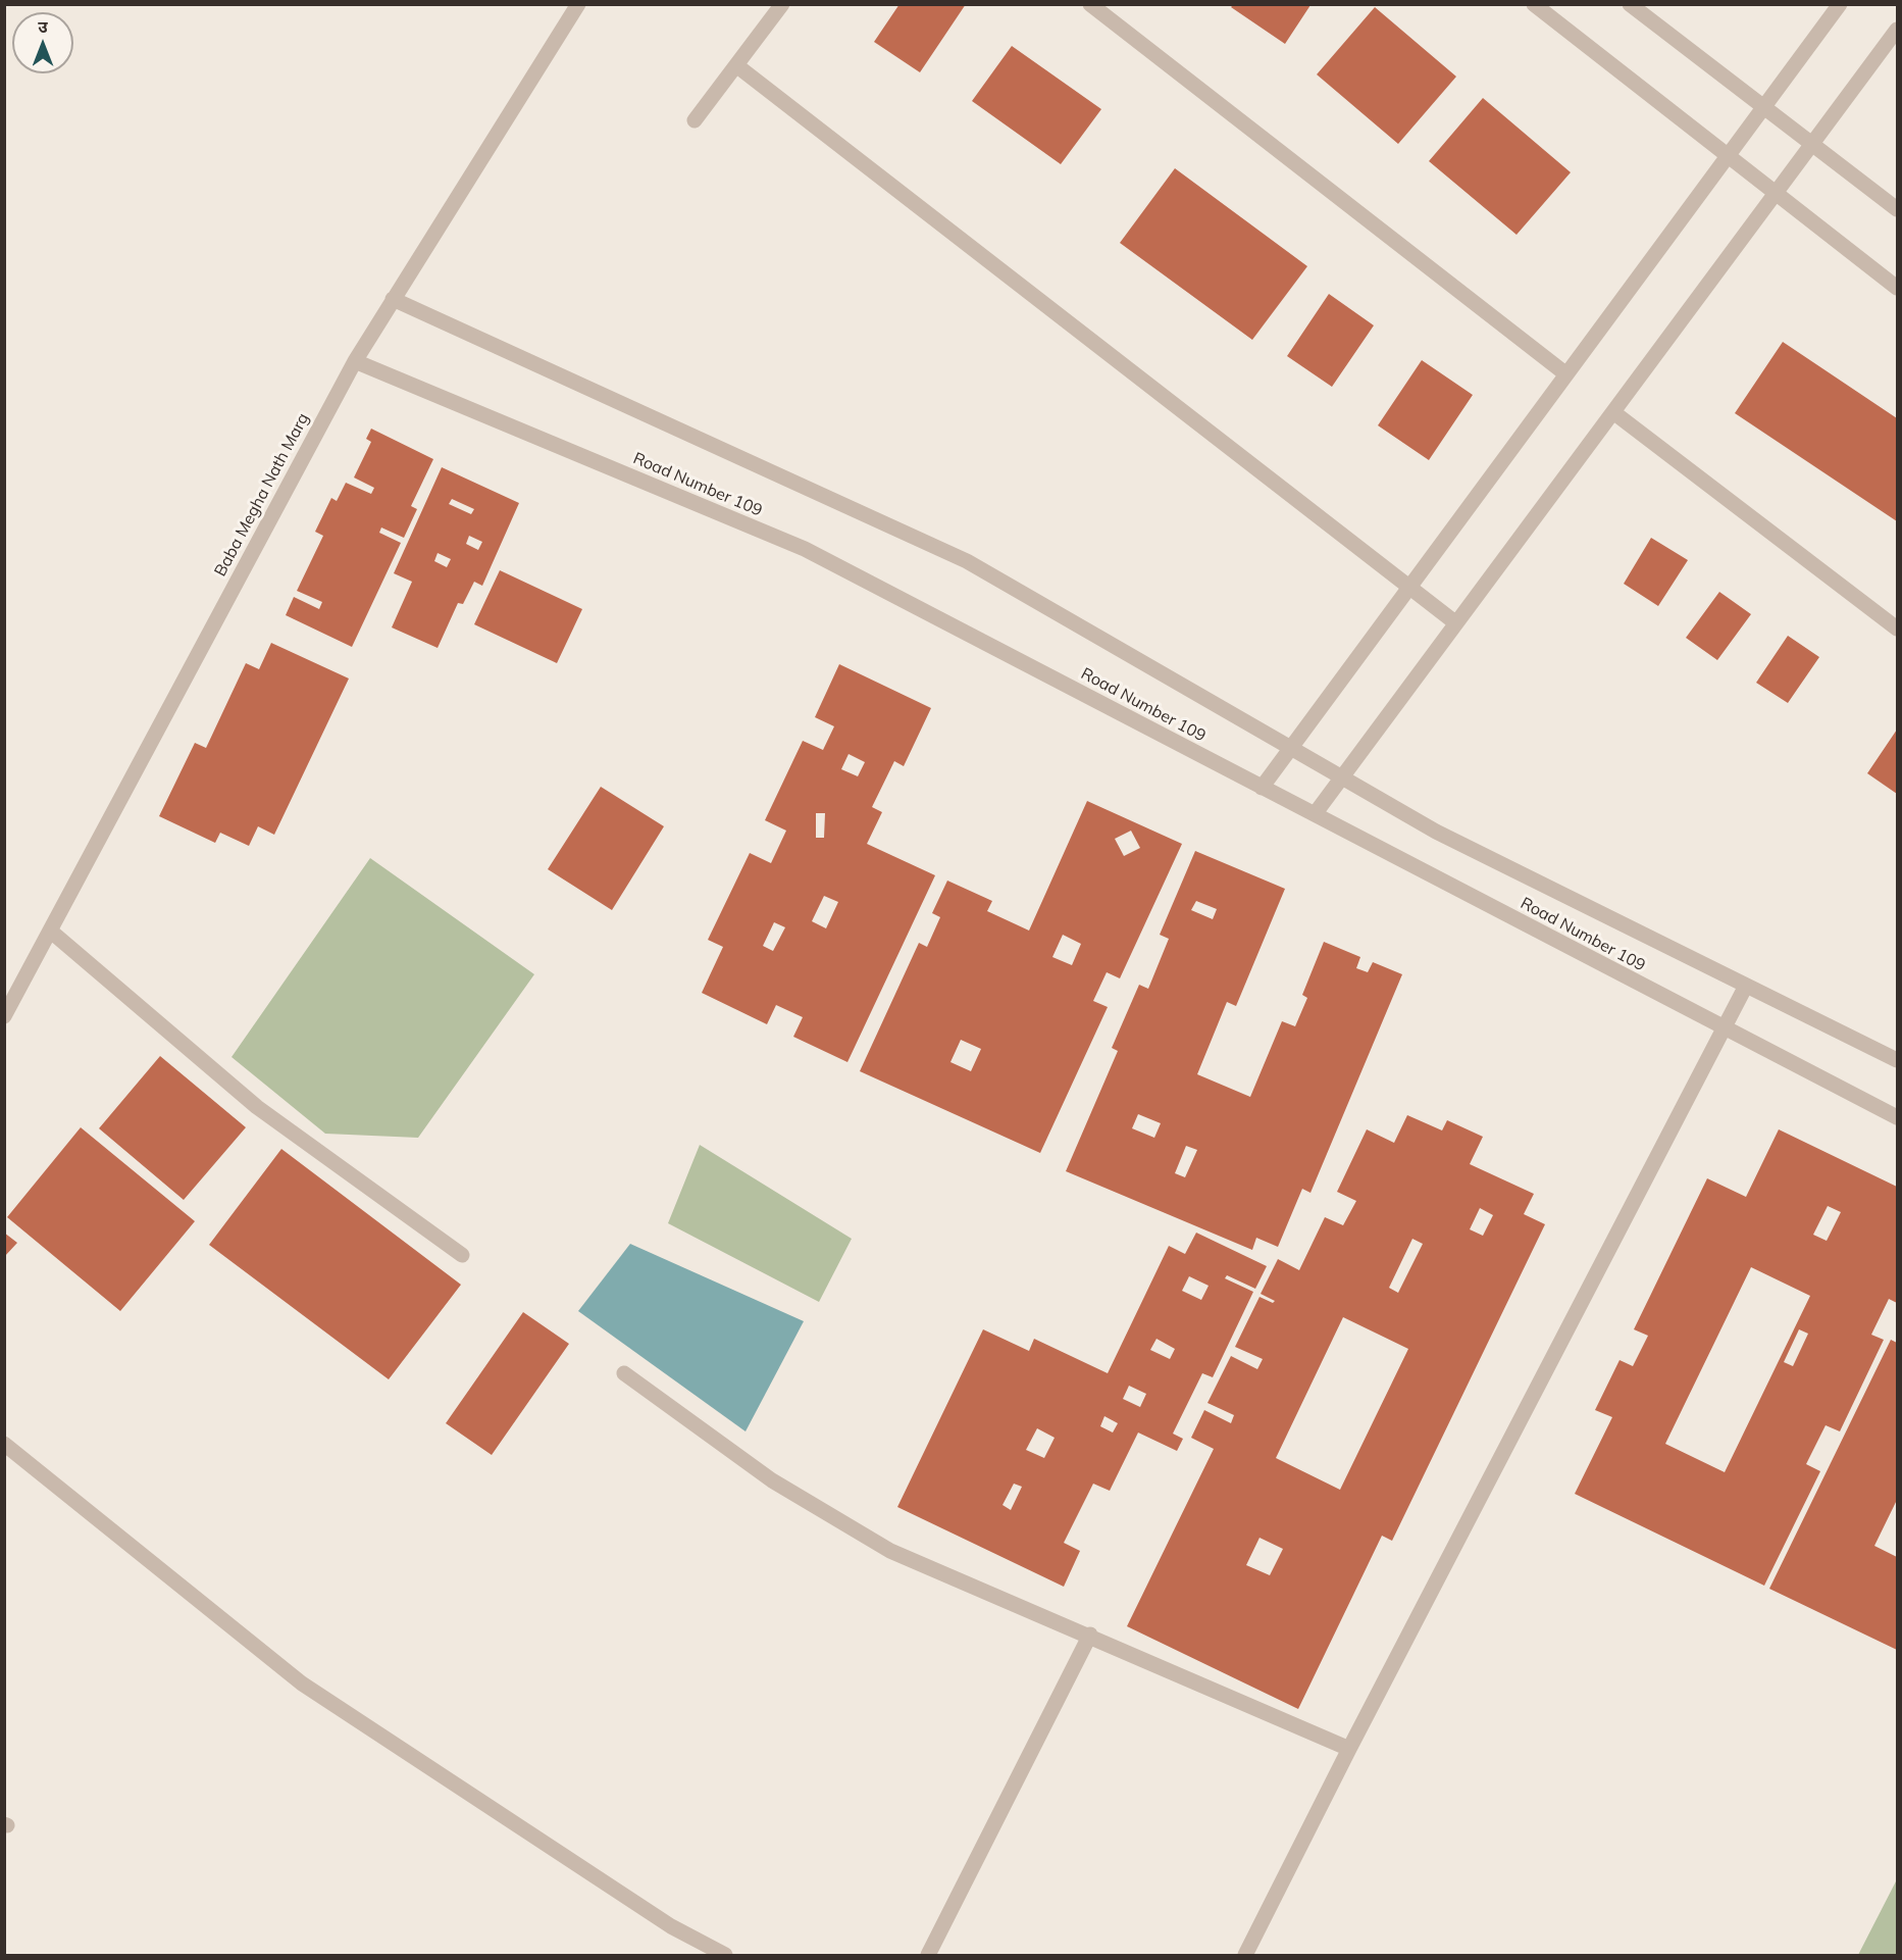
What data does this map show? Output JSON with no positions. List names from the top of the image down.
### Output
{
  "streets": {
    "street": ["Road Number 109", "Baba Megha Nath Marg"]
  },
  "crossings": [
    ["Road Number 109", "Baba Megha Nath Marg"]
  ],
  "north": "top"
}
